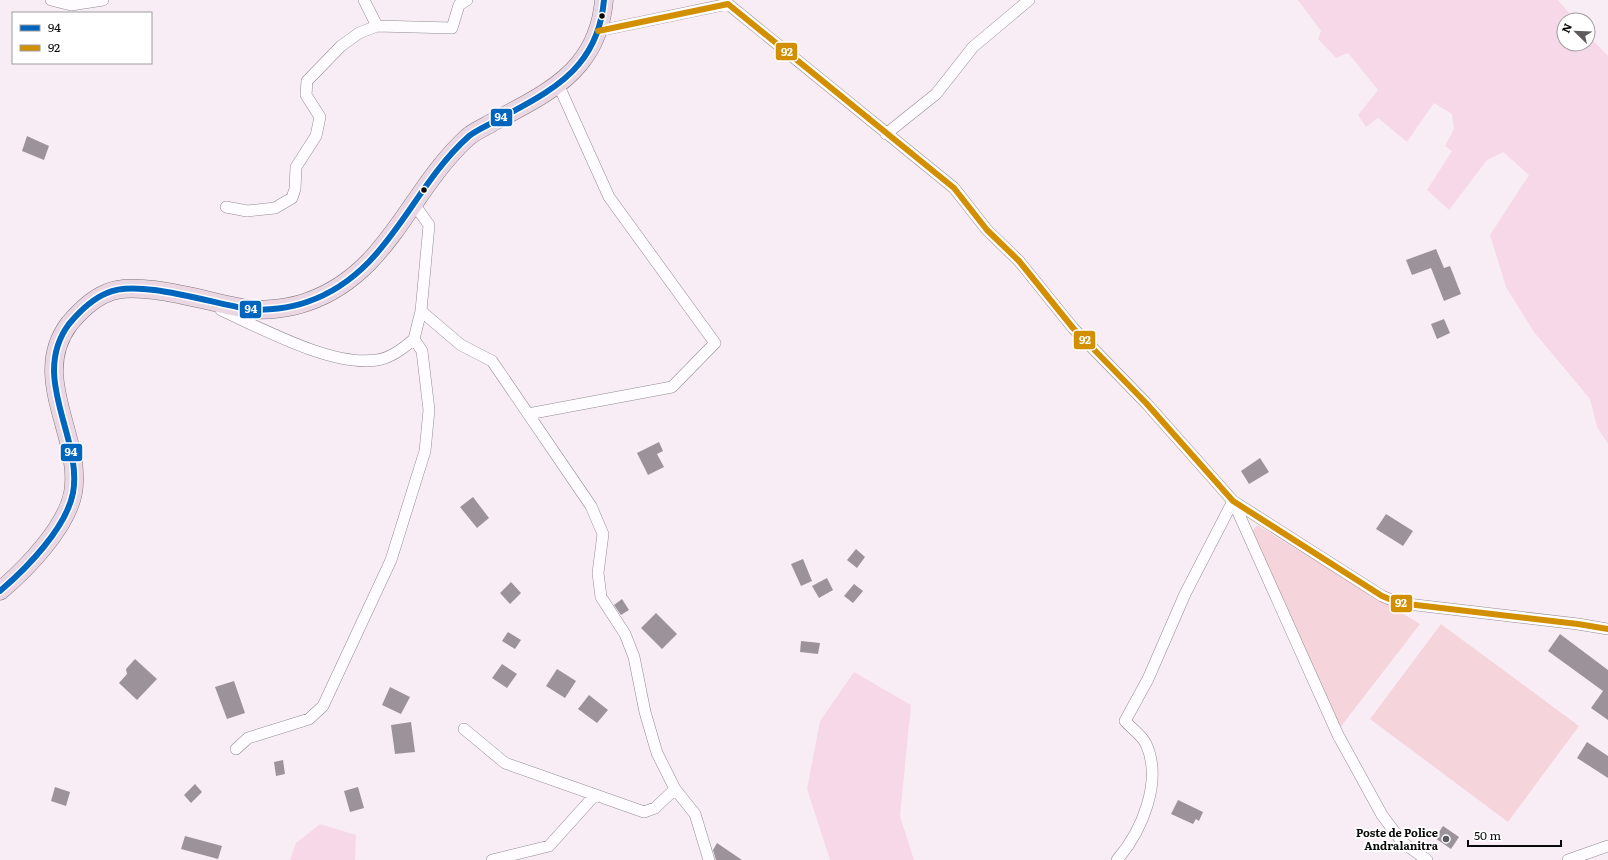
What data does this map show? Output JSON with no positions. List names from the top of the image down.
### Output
{
  "places": ["Poste de Police Andralanitra"],
  "lines": ["transit line 94", "transit line 92"],
  "legend": ["94", "92"],
  "scale_bar": "50 m",
  "north": "top left"
}
